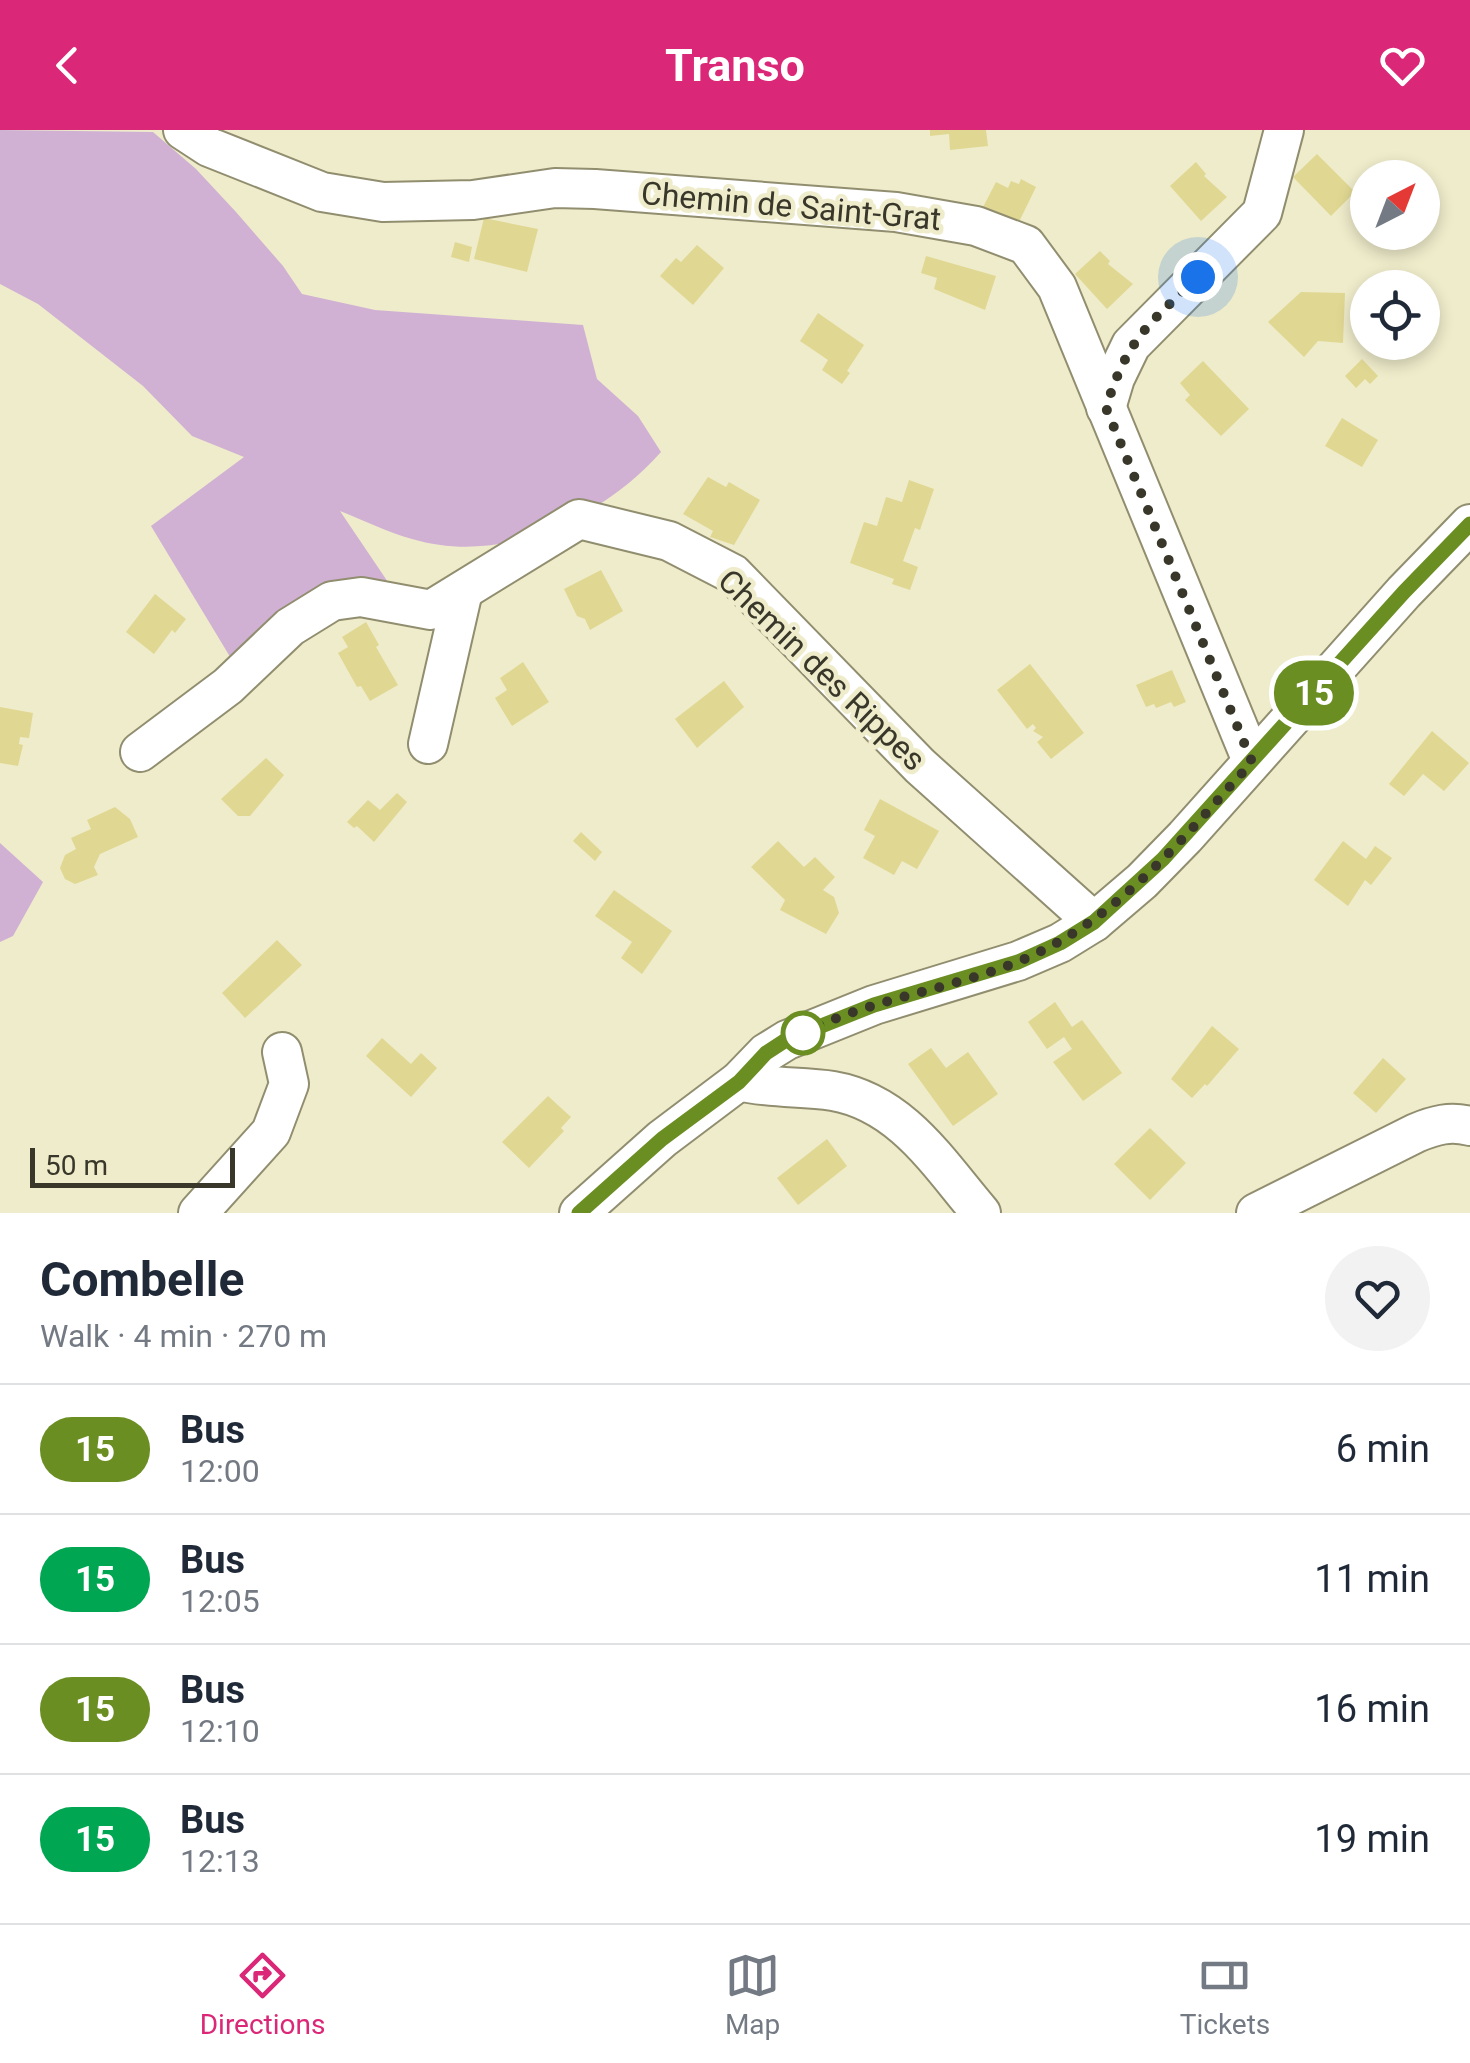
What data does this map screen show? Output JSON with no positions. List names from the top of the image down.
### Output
{
  "streets": {
    "street": ["Chemin de Saint-Grat", "Chemin des Rippes"]
  },
  "lines": ["bus line 15"],
  "scale_bar": "50 m",
  "north": "top right",
  "page": {
    "header": "Transo",
    "on_map": "15",
    "scale": "50 m",
    "heading": ["Combelle", "Walk · 4 min · 270 m"],
    "list": [
      {
        "mark": "15",
        "name": "Bus",
        "note": "12:00",
        "value": "6 min"
      },
      {
        "mark": "15",
        "name": "Bus",
        "note": "12:05",
        "value": "11 min"
      },
      {
        "mark": "15",
        "name": "Bus",
        "note": "12:10",
        "value": "16 min"
      },
      {
        "mark": "15",
        "name": "Bus",
        "note": "12:13",
        "value": "19 min"
      }
    ],
    "tabs": ["Directions", "Map", "Tickets"]
  }
}
